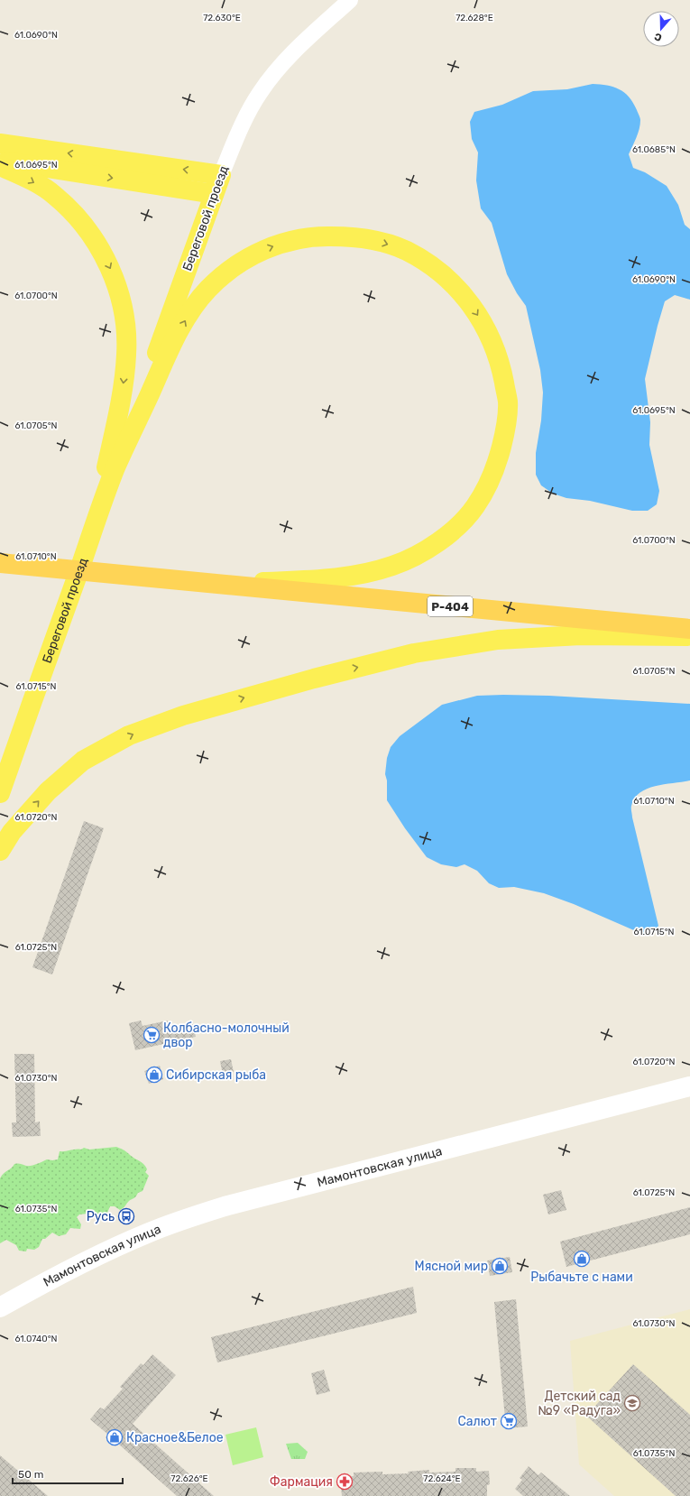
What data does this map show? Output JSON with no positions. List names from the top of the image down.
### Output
{
  "streets": {
    "highway": ["Р-404"],
    "main road": ["Береговой проезд"],
    "street": ["Мамонтовская улица"]
  },
  "places": {
    "supermarket": ["Колбасно-молочный двор", "Салют"],
    "shop": [
      "Сибирская рыба",
      "Рыбачьте с нами",
      "Мясной мир",
      "Красное&Белое"
    ],
    "bus stop": ["Русь"],
    "school or university": ["Детский сад №9 «Радуга»"],
    "pharmacy": ["Фармация"]
  },
  "scale_bar": "50 m",
  "north": "bottom",
  "coordinates": [
    "72.630°E",
    "72.628°E",
    "61.0690°N",
    "61.0685°N",
    "61.0695°N",
    "61.0700°N",
    "61.0705°N",
    "61.0710°N",
    "61.0715°N",
    "61.0720°N",
    "61.0725°N",
    "61.0730°N",
    "61.0735°N",
    "61.0740°N",
    "72.626°E",
    "72.624°E"
  ]
}
